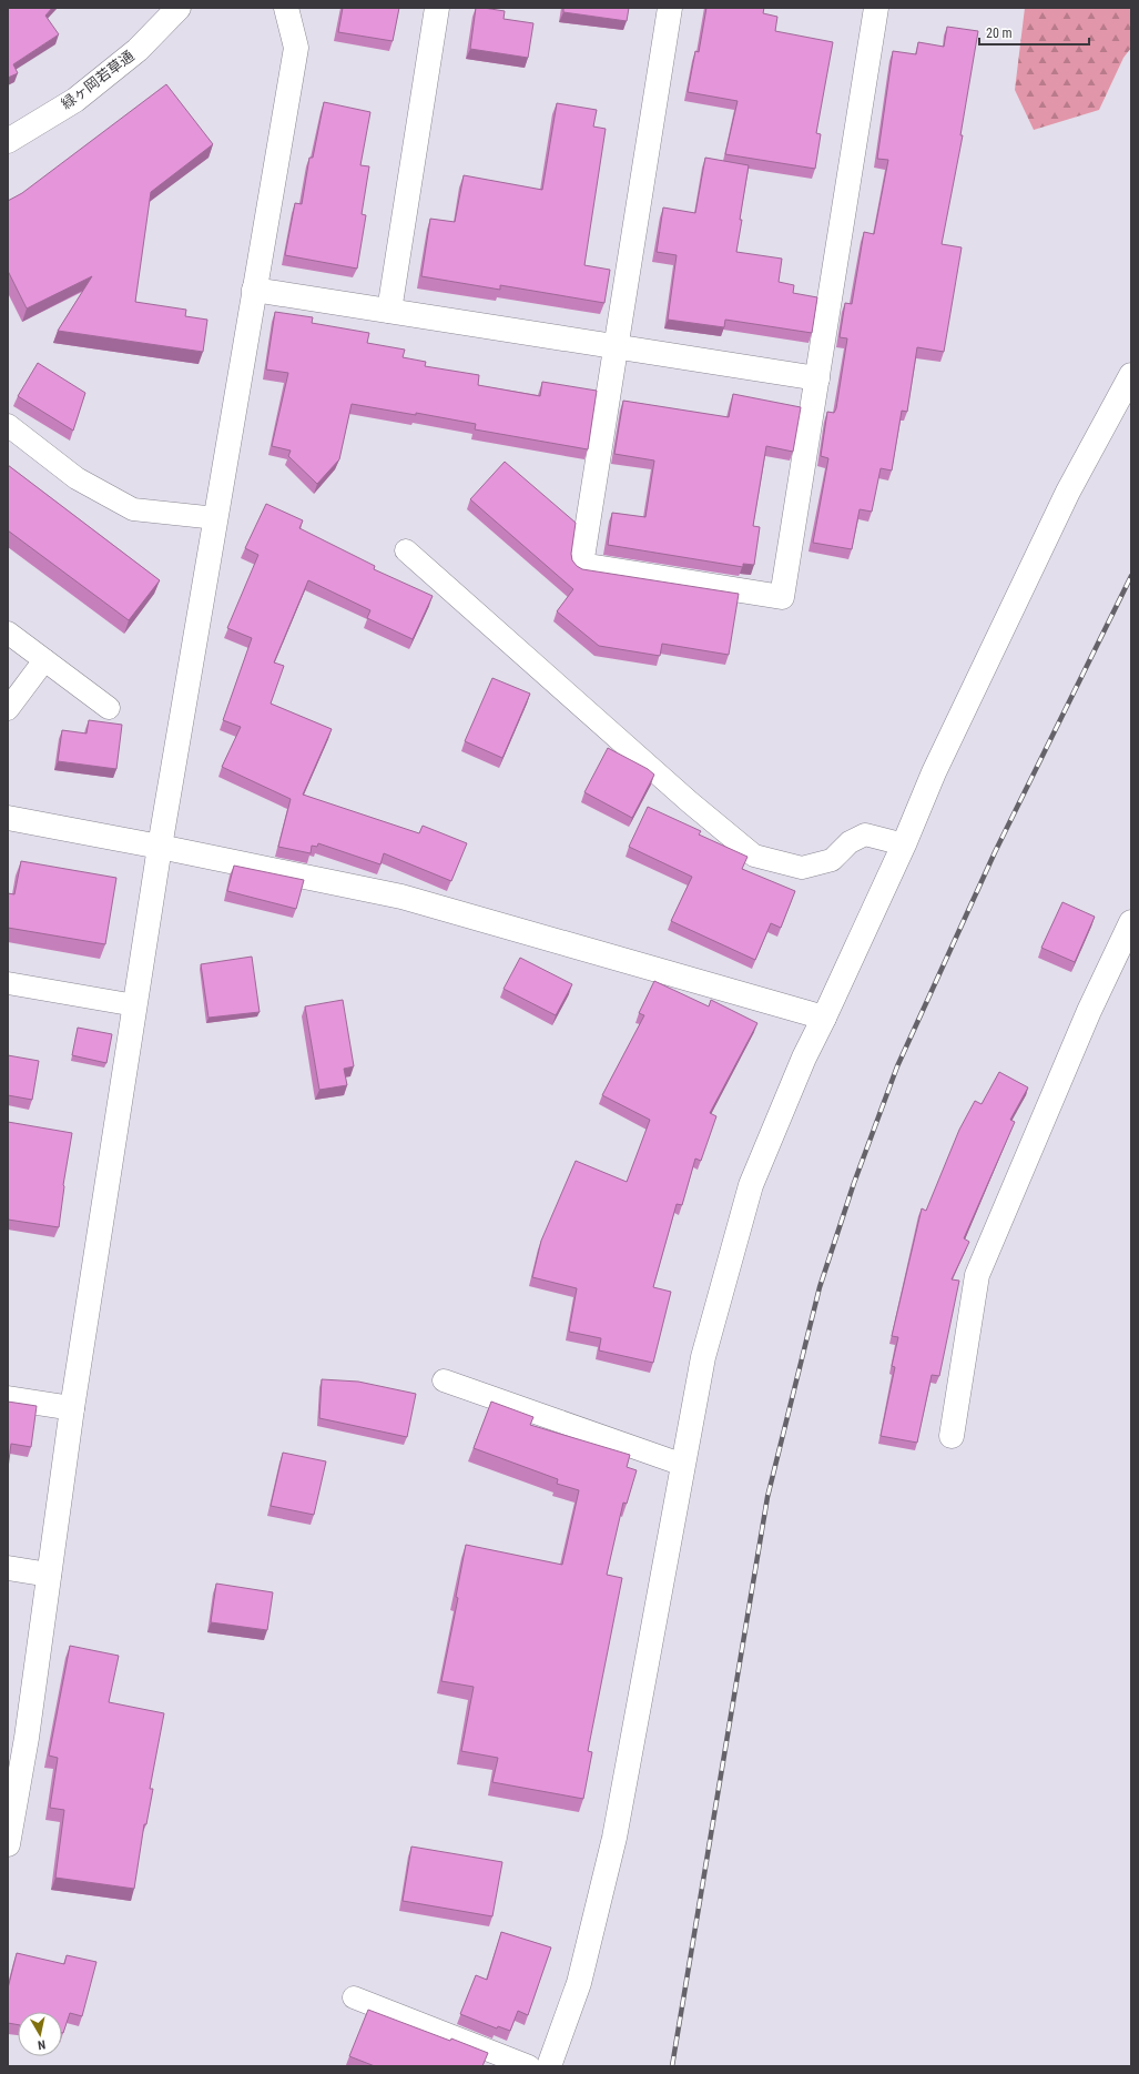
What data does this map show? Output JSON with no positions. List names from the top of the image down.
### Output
{
  "streets": {
    "street": ["緑ヶ岡若草通"]
  },
  "scale_bar": "20 m",
  "north": "bottom"
}
